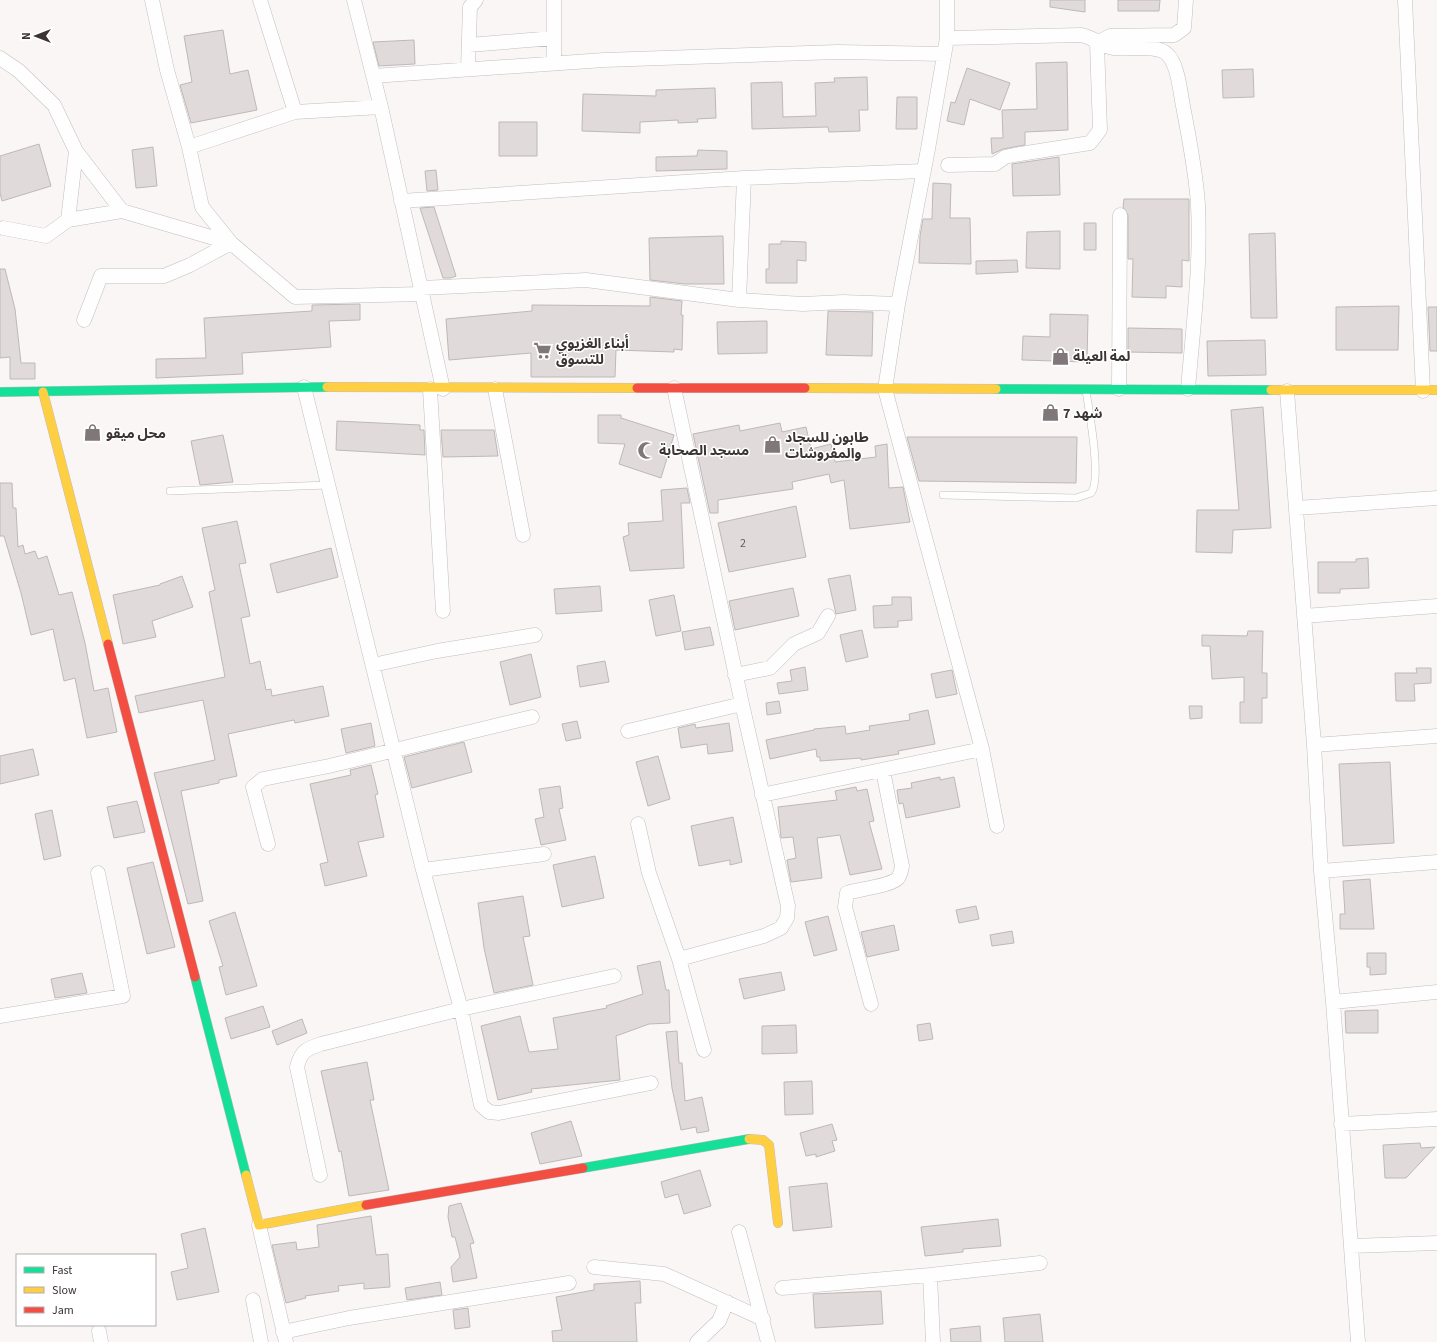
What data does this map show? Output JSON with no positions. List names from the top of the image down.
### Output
{
  "places": {
    "supermarket": ["أبناء الغزيوي للتسوق"],
    "shop": [
      "لمة العيلة",
      "شهد 7",
      "محل ميقو",
      "طابون للسجاد والمفروشات"
    ],
    "mosque": ["مسجد الصحابة"]
  },
  "house_numbers": ["2"],
  "legend": ["Fast", "Slow", "Jam"],
  "north": "left"
}
